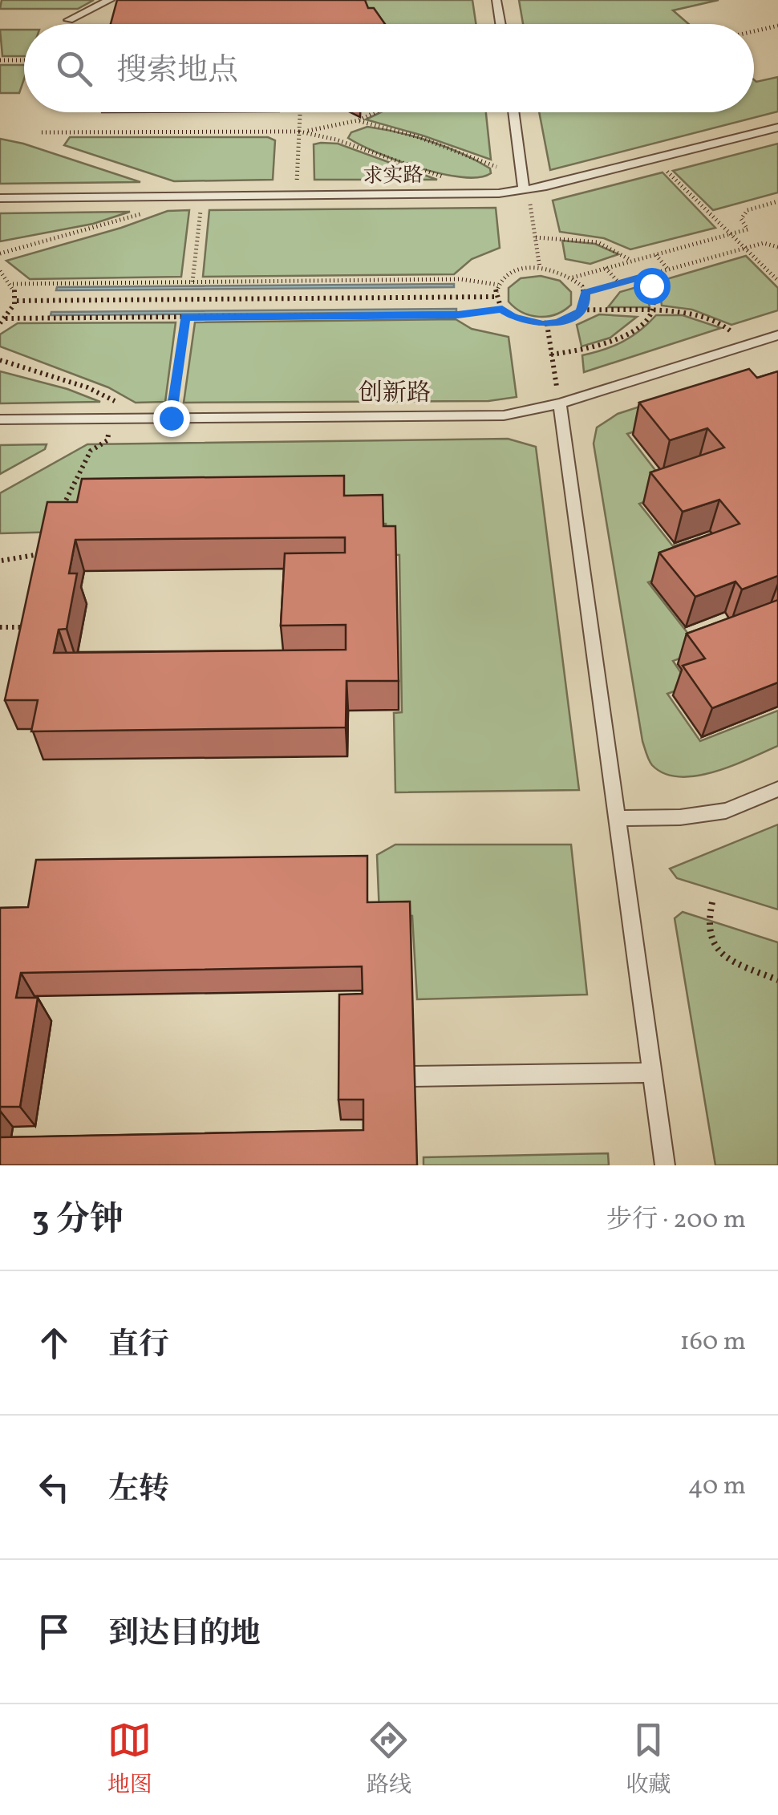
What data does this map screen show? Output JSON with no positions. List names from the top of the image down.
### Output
{
  "streets": {
    "lane": ["求实路", "创新路"]
  },
  "page": {
    "search": "搜索地点",
    "heading": ["3 分钟", "步行 · 200 m"],
    "list": [
      ["直行", "160 m"],
      ["左转", "40 m"],
      "到达目的地"
    ],
    "nav": ["地图", "路线", "收藏"]
  }
}
